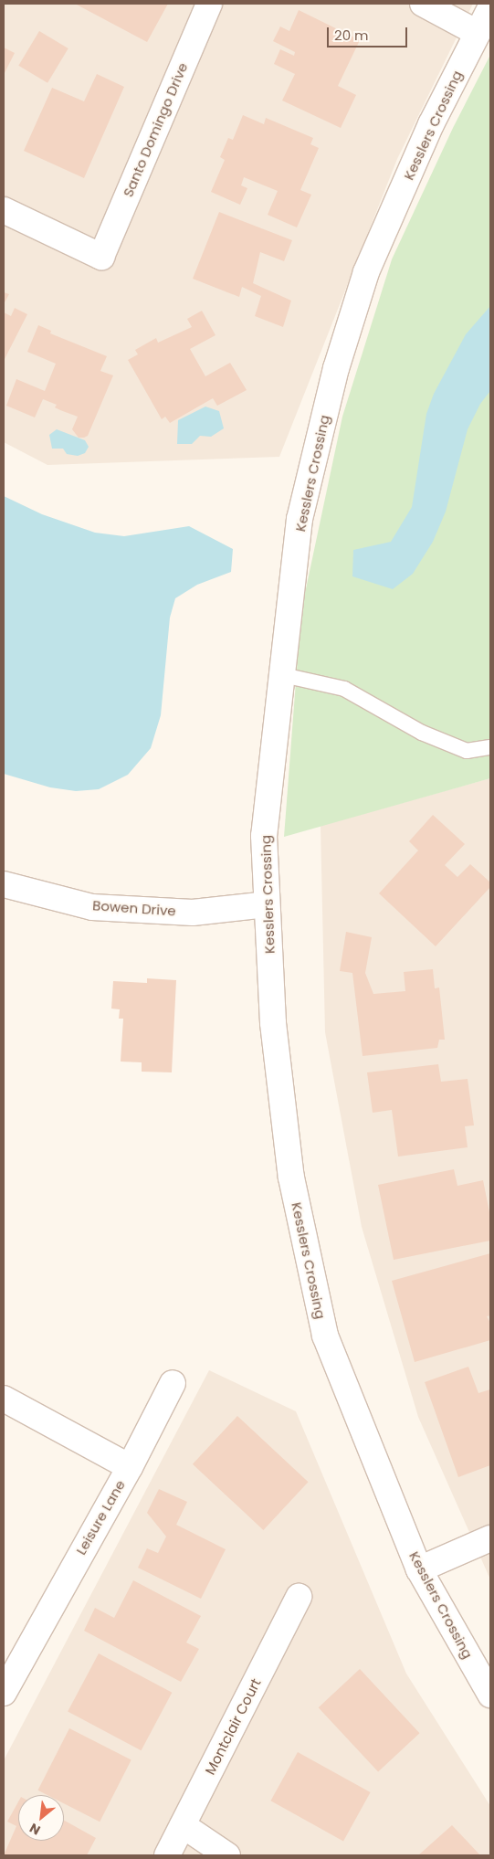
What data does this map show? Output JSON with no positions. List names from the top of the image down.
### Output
{
  "streets": {
    "street": [
      "Kesslers Crossing",
      "Santo Domingo Drive",
      "Bowen Drive",
      "Leisure Lane",
      "Montclair Court"
    ]
  },
  "crossings": [
    ["Kesslers Crossing", "Bowen Drive"]
  ],
  "scale_bar": "20 m",
  "north": "bottom left"
}
